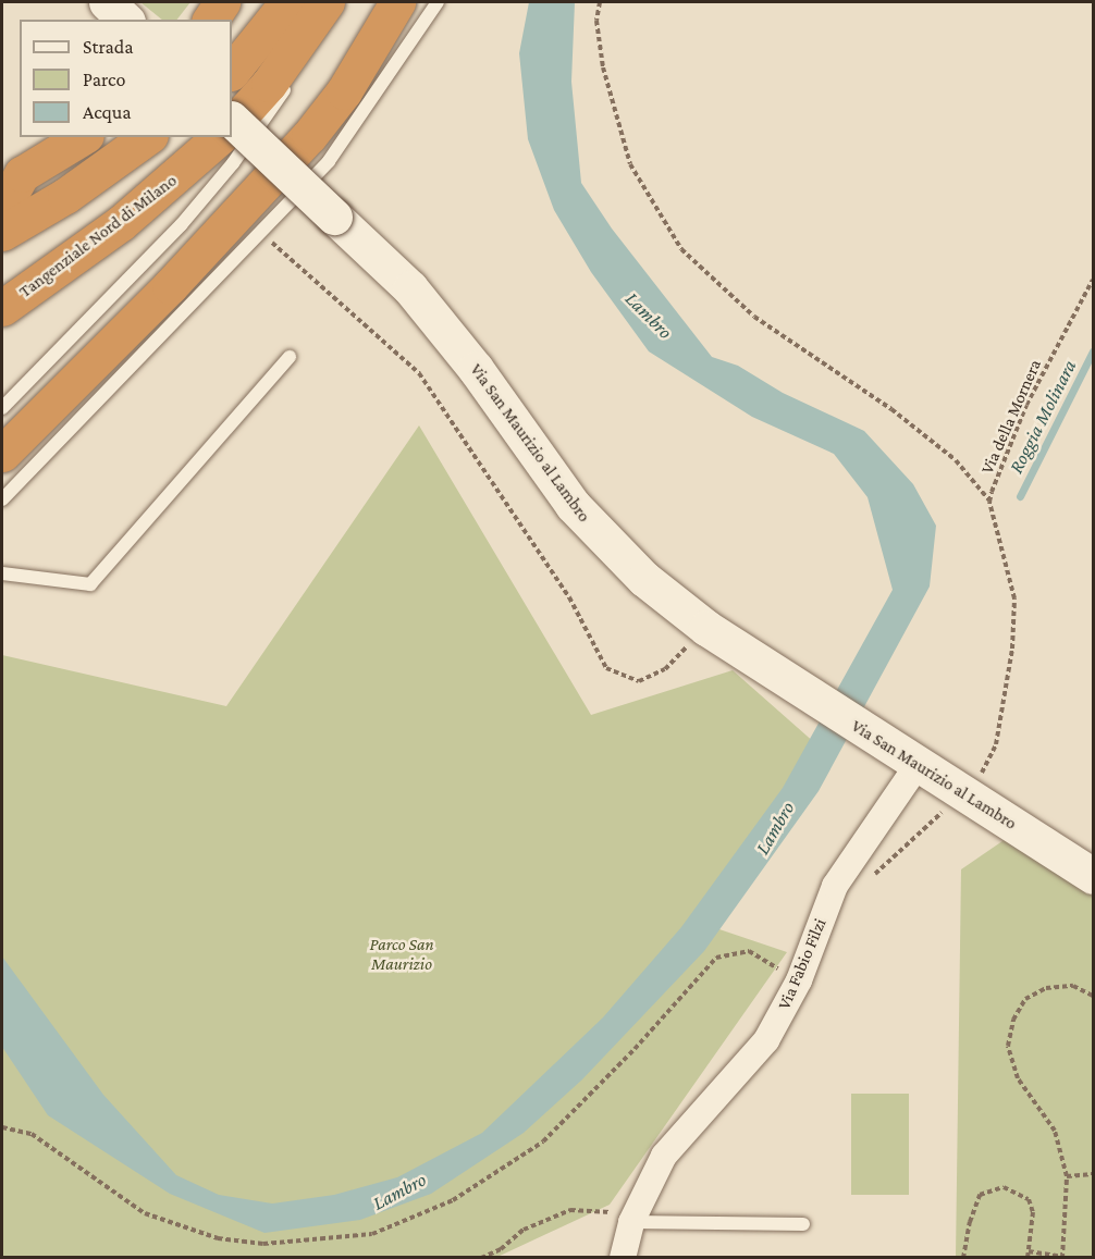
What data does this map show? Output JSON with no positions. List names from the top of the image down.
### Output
{
  "streets": {
    "highway": ["Tangenziale Nord di Milano"],
    "main road": ["Via San Maurizio al Lambro"],
    "street": ["Via Fabio Filzi"],
    "path": ["Via della Mornera"]
  },
  "crossings": [
    ["Via della Mornera", "Via San Maurizio al Lambro"],
    ["Via San Maurizio al Lambro", "Via Fabio Filzi"]
  ],
  "water": ["Lambro", "Roggia Molinara"],
  "parks": ["Parco San Maurizio"],
  "legend": ["Strada", "Parco", "Acqua"]
}
